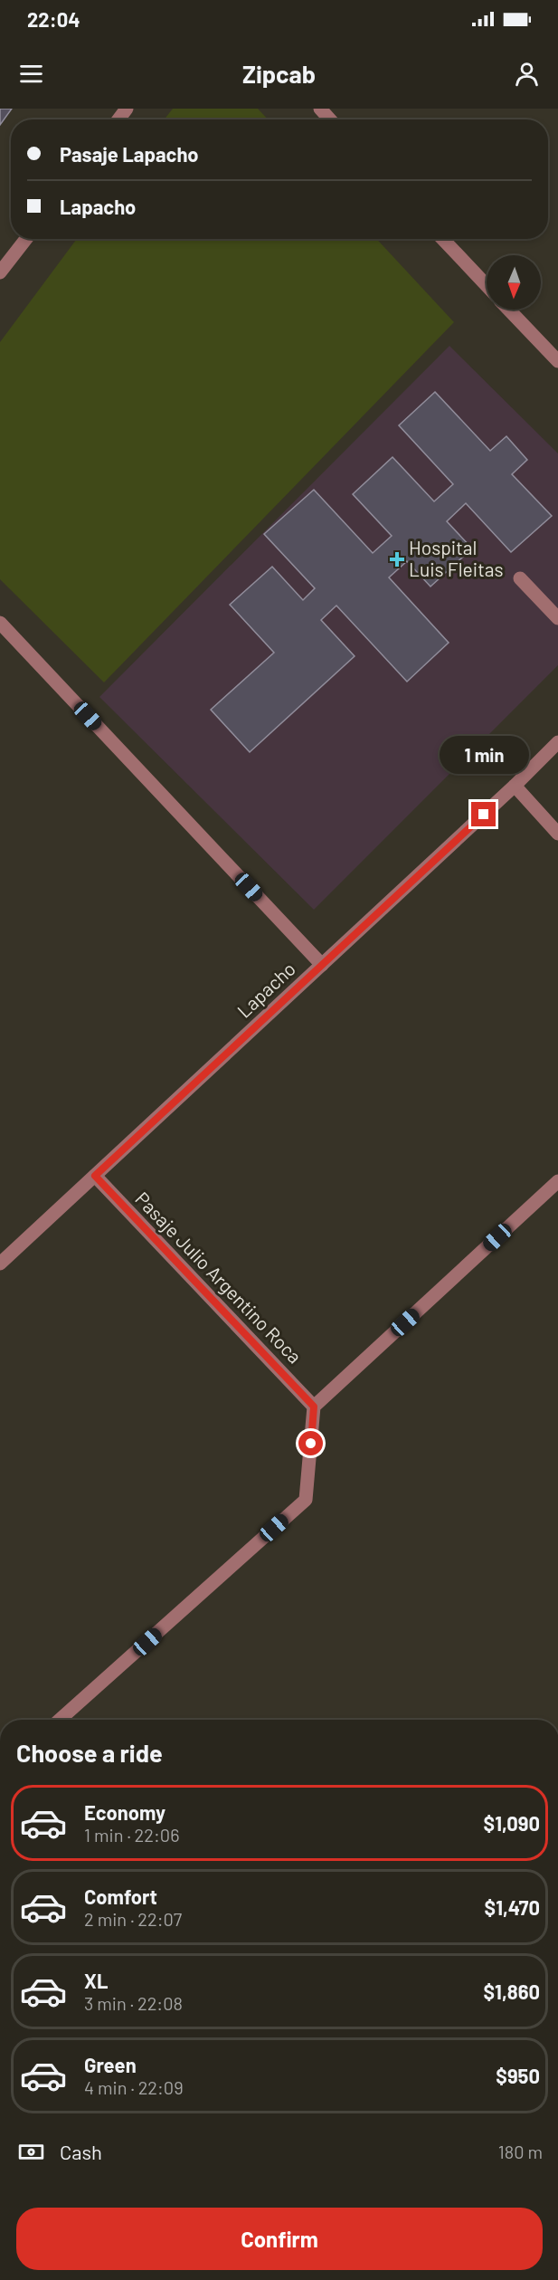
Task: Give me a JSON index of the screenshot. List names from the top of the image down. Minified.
{"streets":{"street":["Lapacho","Pasaje Julio Argentino Roca"]},"crossings":[["Lapacho","Pasaje Julio Argentino Roca"]],"places":{"health":["Hospital Luis Fleitas"]},"north":"bottom","page":{"status":"22:04","header":"Zipcab","banner":["Pasaje Lapacho","Lapacho"],"bubble":"1 min","heading":"Choose a ride","list":[{"name":"Economy","note":"1 min · 22:06","value":"$1,090"},{"name":"Comfort","note":"2 min · 22:07","value":"$1,470"},{"name":"XL","note":"3 min · 22:08","value":"$1,860"},{"name":"Green","note":"4 min · 22:09","value":"$950"}],"pay":["Cash","180 m"],"buttons":"Confirm"}}
